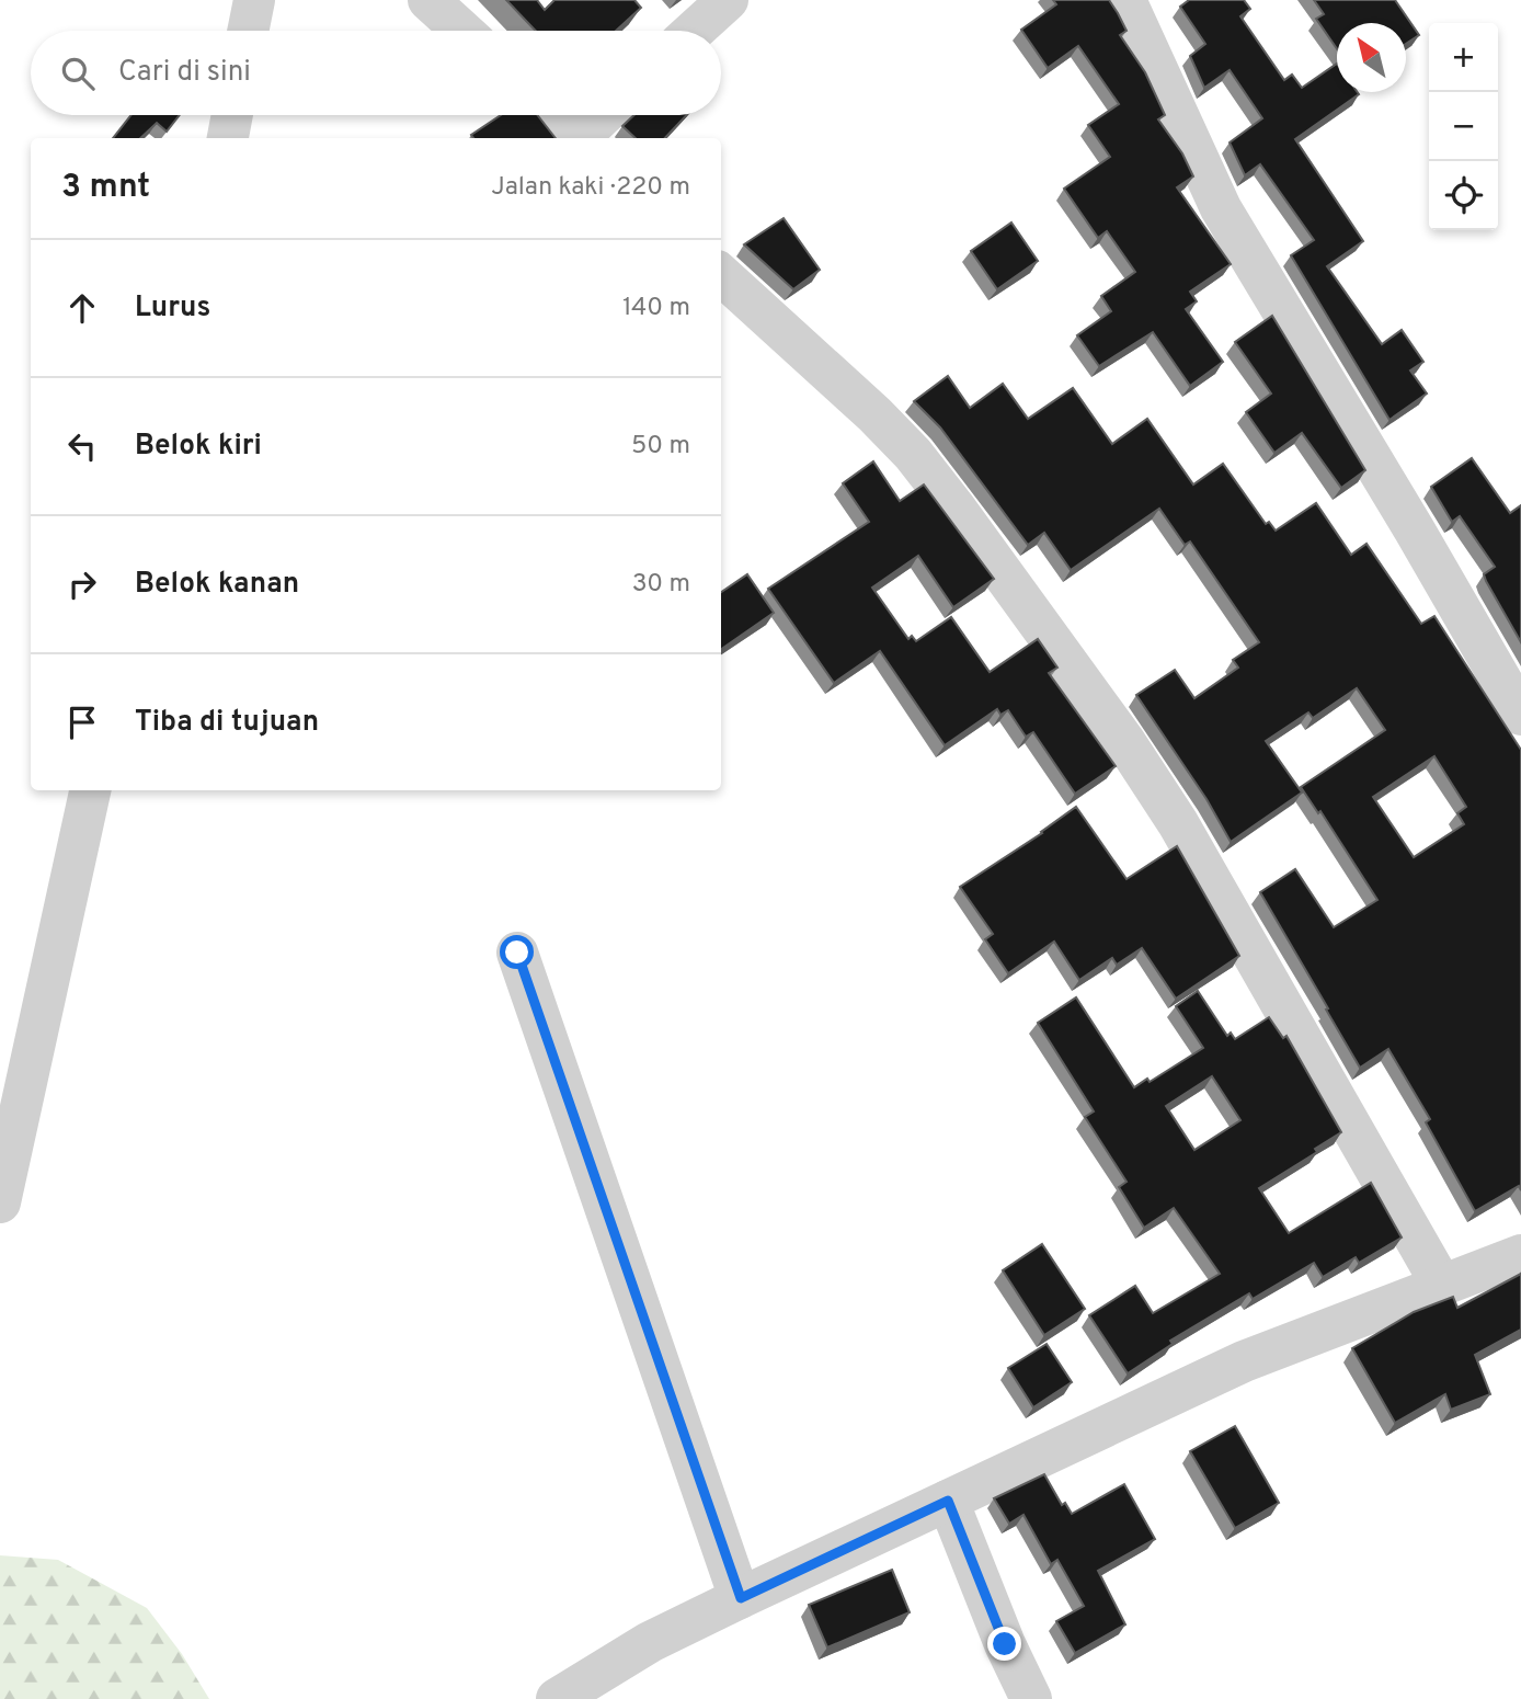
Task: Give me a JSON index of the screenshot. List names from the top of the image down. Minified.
{"north":"top left","page":{"map_buttons":["+","−"],"search":"Cari di sini","heading":["3 mnt","Jalan kaki · 220 m"],"list":[["Lurus","140 m"],["Belok kiri","50 m"],["Belok kanan","30 m"],"Tiba di tujuan"]}}
